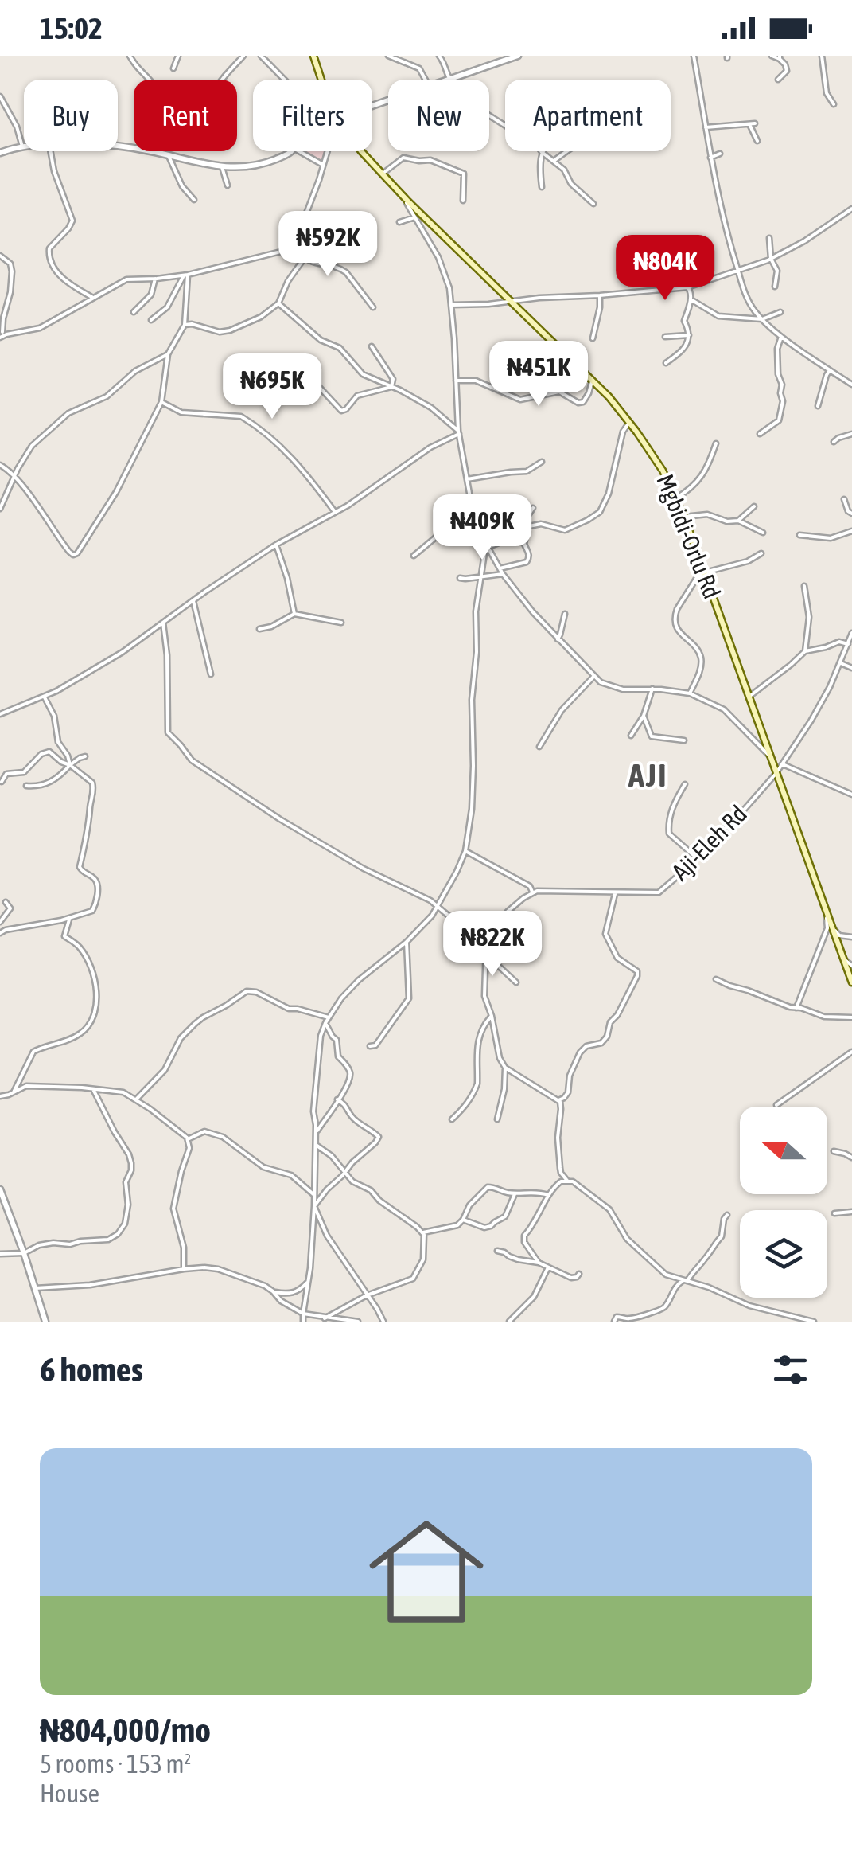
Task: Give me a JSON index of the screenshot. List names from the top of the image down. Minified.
{"streets":{"main road":["Mgbidi-Orlu Rd"],"street":["Aji-Eleh Rd"]},"crossings":[["Mgbidi-Orlu Rd","Aji-Eleh Rd"]],"districts":["AJI"],"north":"left","page":{"status":"15:02","chip":["Buy","Rent","Filters","New","Apartment"],"price":["₦592K","₦804K","₦451K","₦695K","₦409K","₦822K"],"heading":"6 homes","list":[{"name":"₦804,000/mo","note":"5 rooms · 153 m² · House"}]}}
